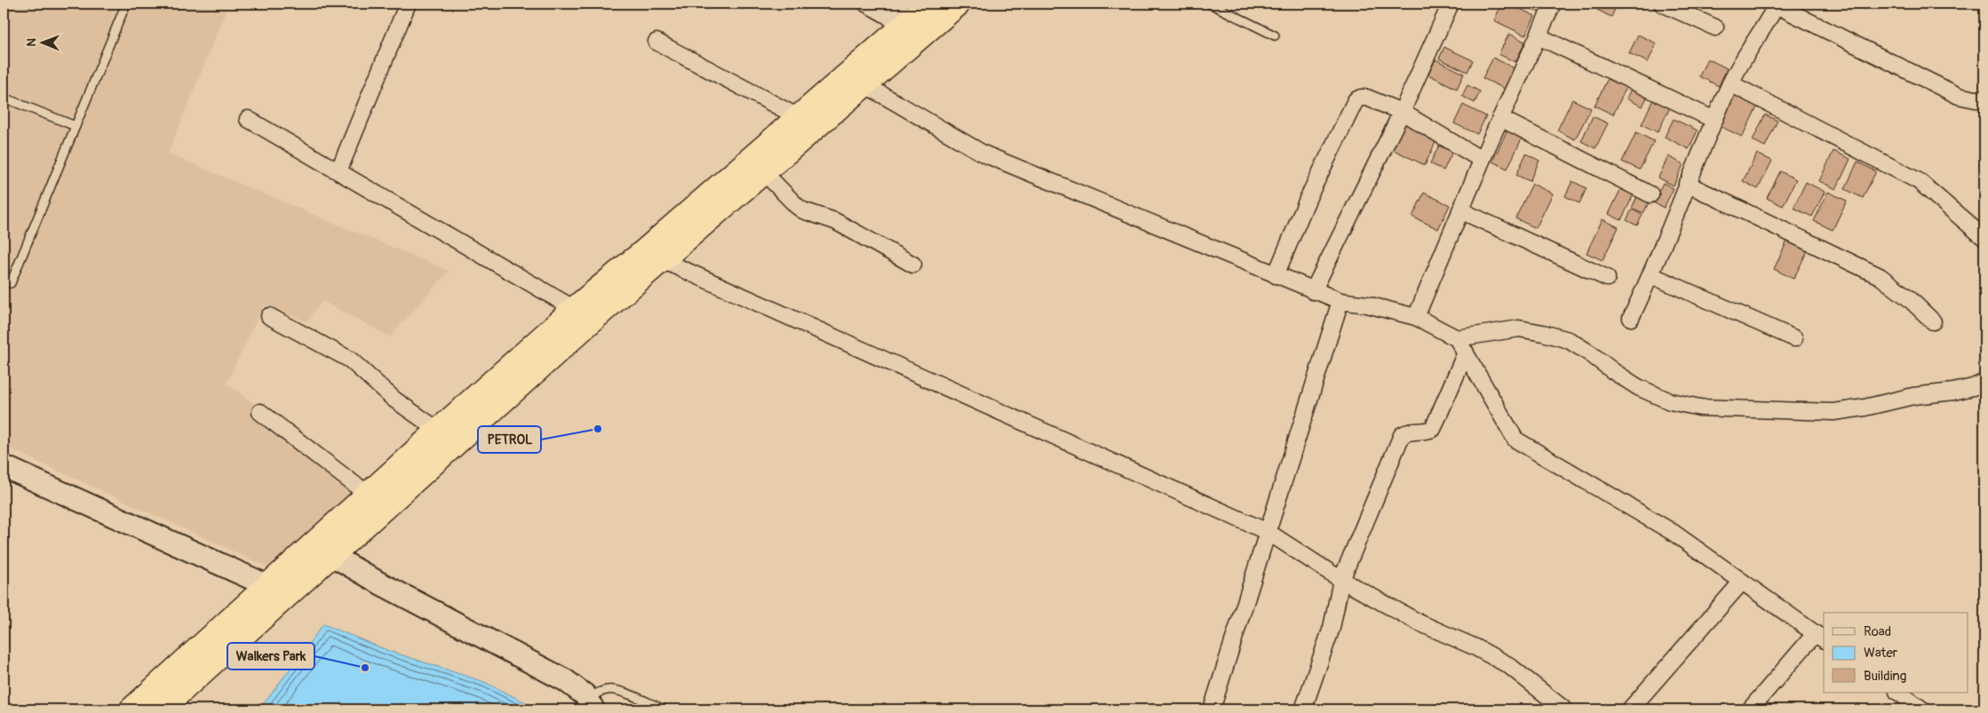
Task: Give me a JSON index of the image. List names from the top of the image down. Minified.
{"places":["PETROL","Walkers Park"],"legend":["Road","Water","Building"],"north":"left"}
